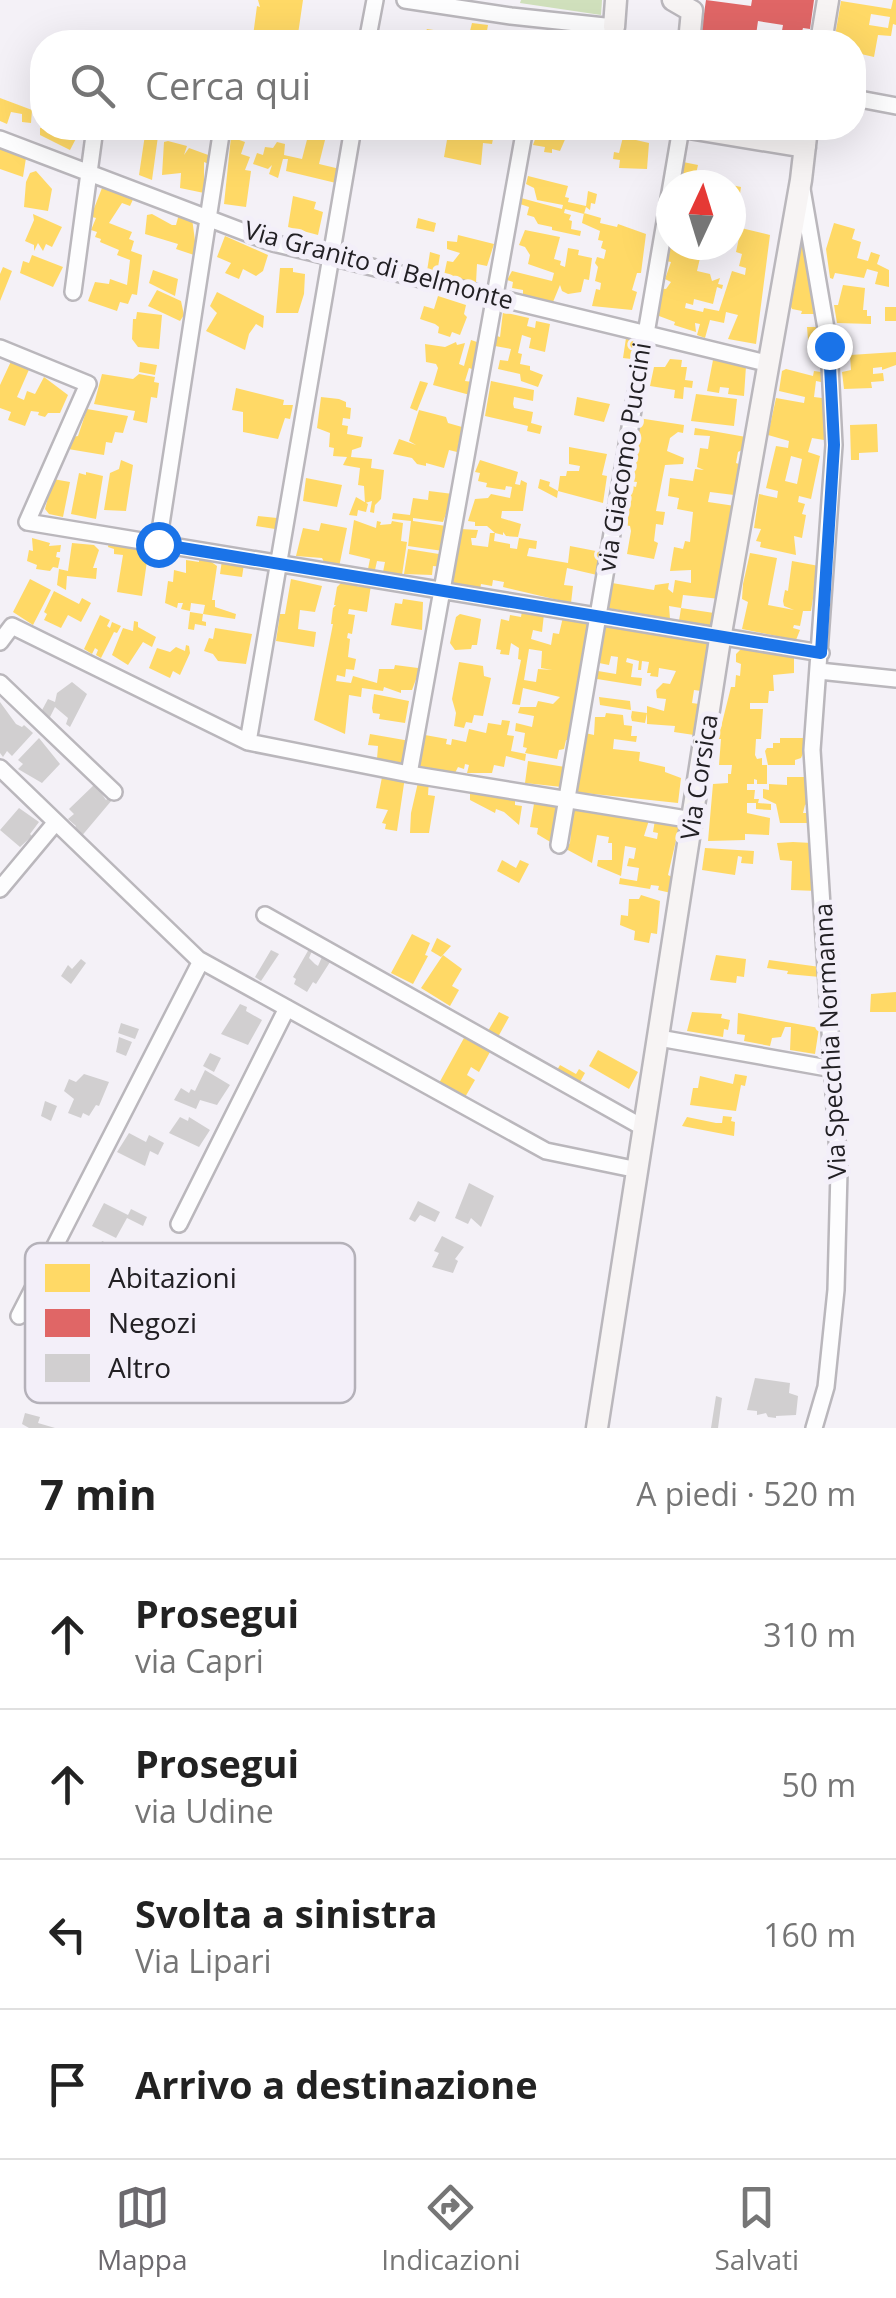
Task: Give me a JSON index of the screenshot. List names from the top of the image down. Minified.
{"streets":{"main road":["Via Corsica"],"street":["Via Granito di Belmonte","via Giacomo Puccini","Via Specchia Normanna"]},"crossings":[["Via Granito di Belmonte","via Giacomo Puccini"],["Via Granito di Belmonte","Via Corsica"],["Via Corsica","Via Specchia Normanna"]],"legend":["Abitazioni","Negozi","Altro"],"north":"top","page":{"search":"Cerca qui","heading":["7 min","A piedi · 520 m"],"list":[["Prosegui","via Capri","310 m"],["Prosegui","via Udine","50 m"],["Svolta a sinistra","Via Lipari","160 m"],"Arrivo a destinazione"],"nav":["Mappa","Indicazioni","Salvati"]}}
